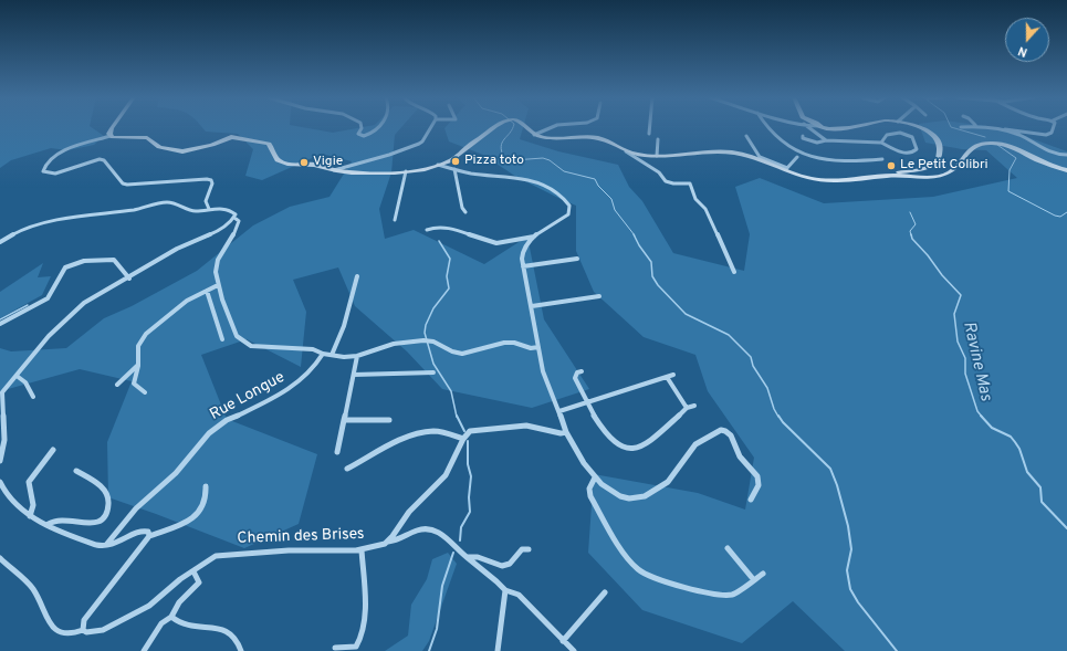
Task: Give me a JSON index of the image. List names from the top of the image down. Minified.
{"streets":{"street":["Rue Longue","Chemin des Brises"]},"water":["Ravine Mas"],"places":["Pizza toto","Vigie","Le Petit Colibri"],"north":"bottom"}
